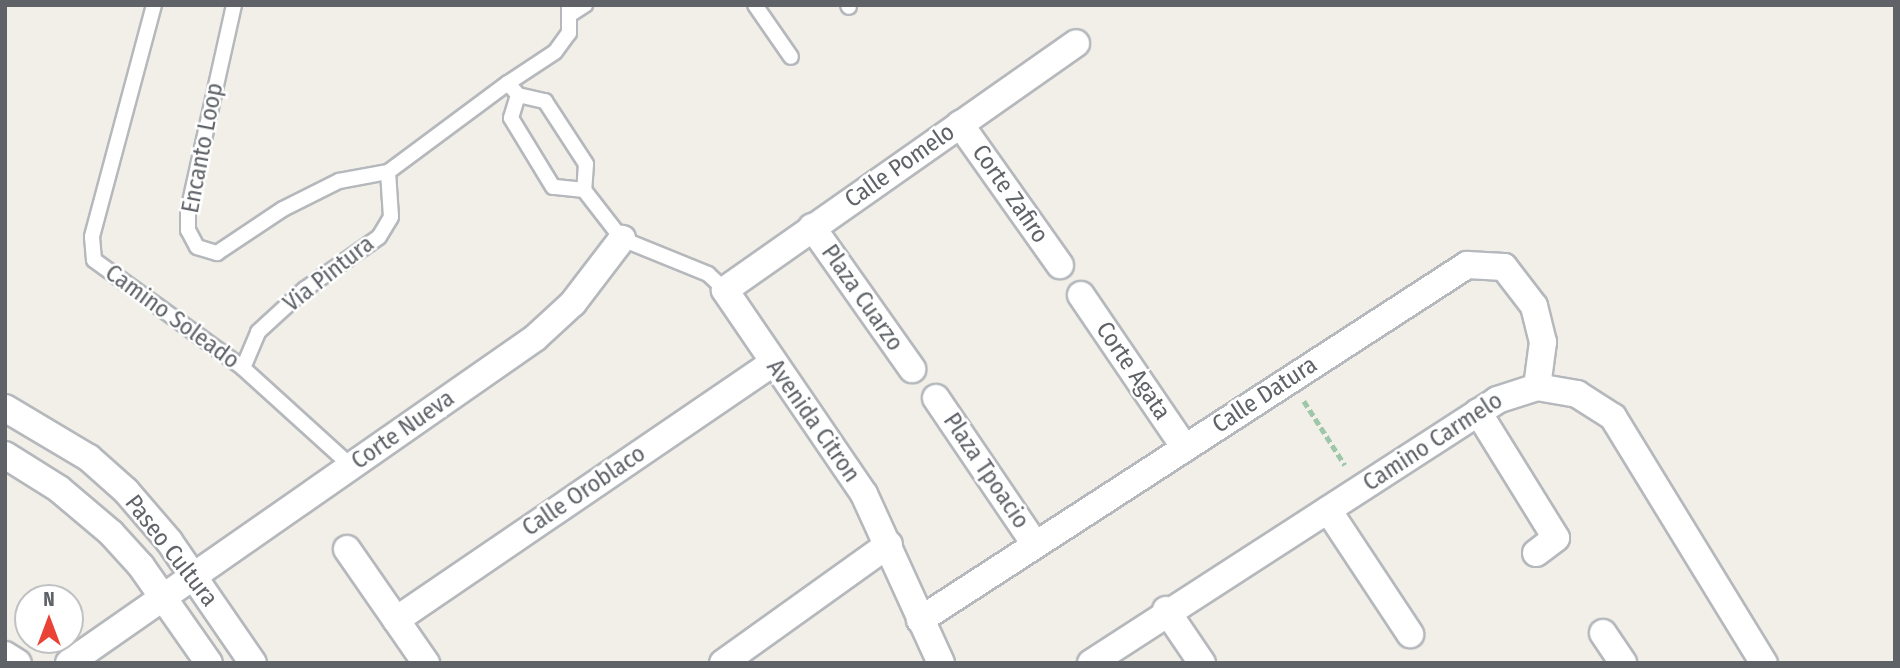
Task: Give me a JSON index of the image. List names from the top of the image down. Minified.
{"streets":{"street":["Calle Pomelo","Corte Zafiro","Plaza Cuarzo","Corte Agata","Calle Datura","Avenida Citron","Corte Nueva","Camino Carmelo","Plaza Tpoacio","Calle Oroblaco","Paseo Cultura"],"lane":["Encanto Loop","Via Pintura","Camino Soleado"]},"crossings":[["Encanto Loop","Via Pintura"],["Calle Pomelo","Corte Zafiro"],["Calle Pomelo","Plaza Cuarzo"],["Calle Pomelo","Avenida Citron"],["Via Pintura","Camino Soleado"],["Camino Soleado","Corte Nueva"],["Corte Agata","Calle Datura"],["Calle Datura","Avenida Citron"],["Calle Datura","Camino Carmelo"],["Calle Datura","Plaza Tpoacio"],["Avenida Citron","Corte Nueva"],["Avenida Citron","Calle Oroblaco"],["Corte Nueva","Paseo Cultura"]],"north":"top"}
